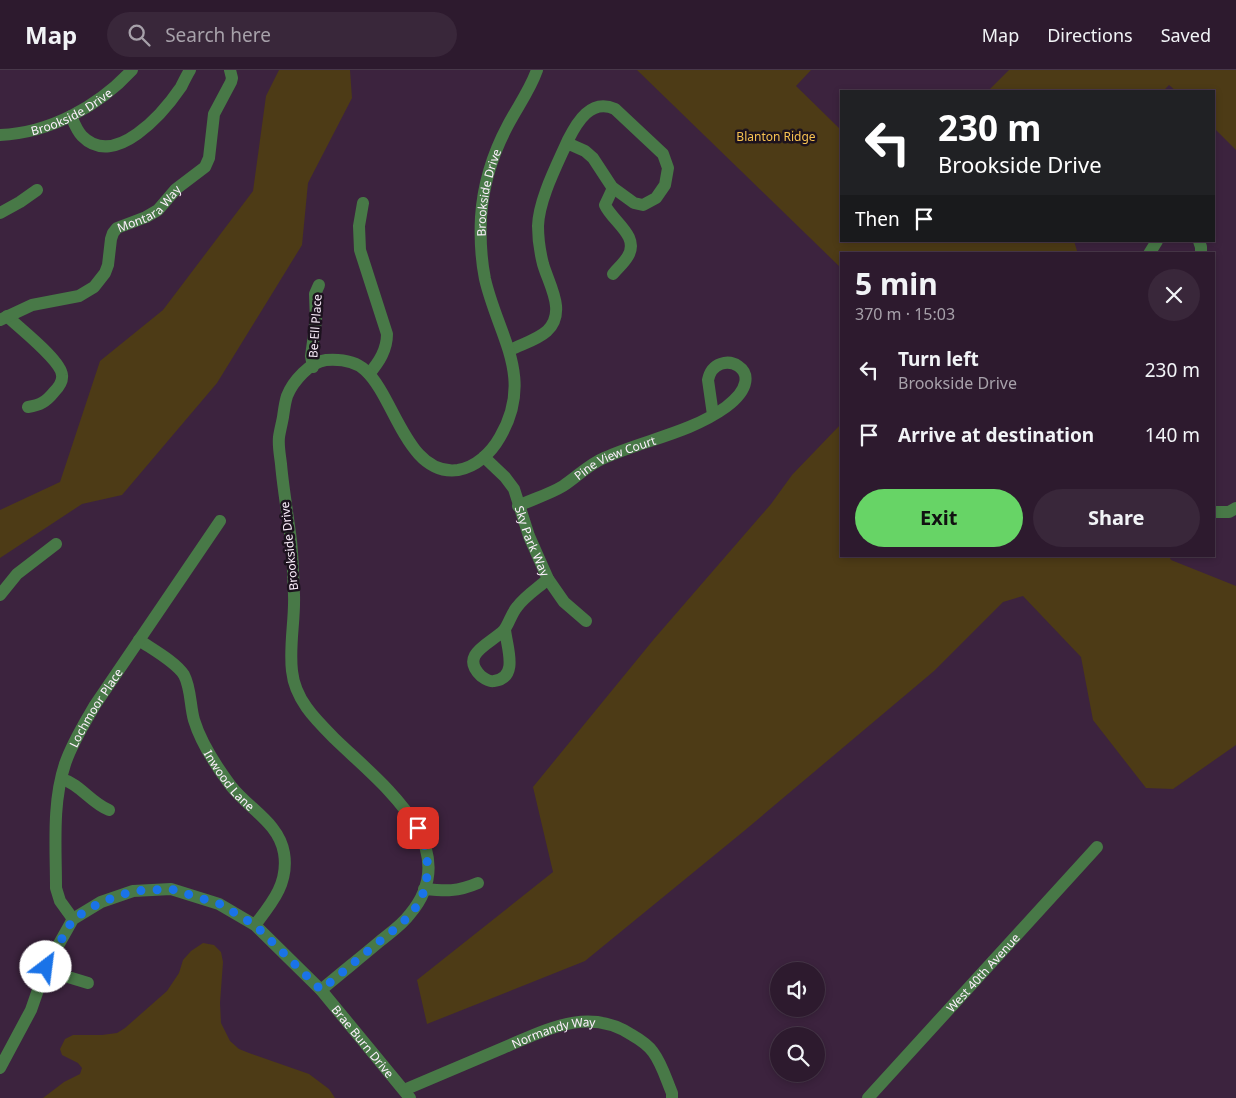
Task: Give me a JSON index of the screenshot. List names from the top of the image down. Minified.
{"streets":{"street":["Brookside Drive","Montara Way","Be-Ell Place","Pine View Court","Sky Park Way","Lochmoor Place","Inwood Lane","West 40th Avenue","Normandy Way","Brae Burn Drive"]},"crossings":[["Brookside Drive","Be-Ell Place"],["Brookside Drive","Sky Park Way"],["Brookside Drive","Brae Burn Drive"],["Pine View Court","Sky Park Way"],["Lochmoor Place","Inwood Lane"],["Lochmoor Place","Brae Burn Drive"],["Inwood Lane","Brae Burn Drive"],["Normandy Way","Brae Burn Drive"]],"parks":["Blanton Ridge"],"page":{"header":"Map","search":"Search here","nav":["Map","Directions","Saved"],"turn":["230 m","Brookside Drive"],"then":"Then","heading":["5 min","370 m · 15:03"],"list":[{"name":"Turn left","note":"Brookside Drive","value":"230 m"},{"name":"Arrive at destination","value":"140 m"}],"buttons":["Exit","Share"]}}
